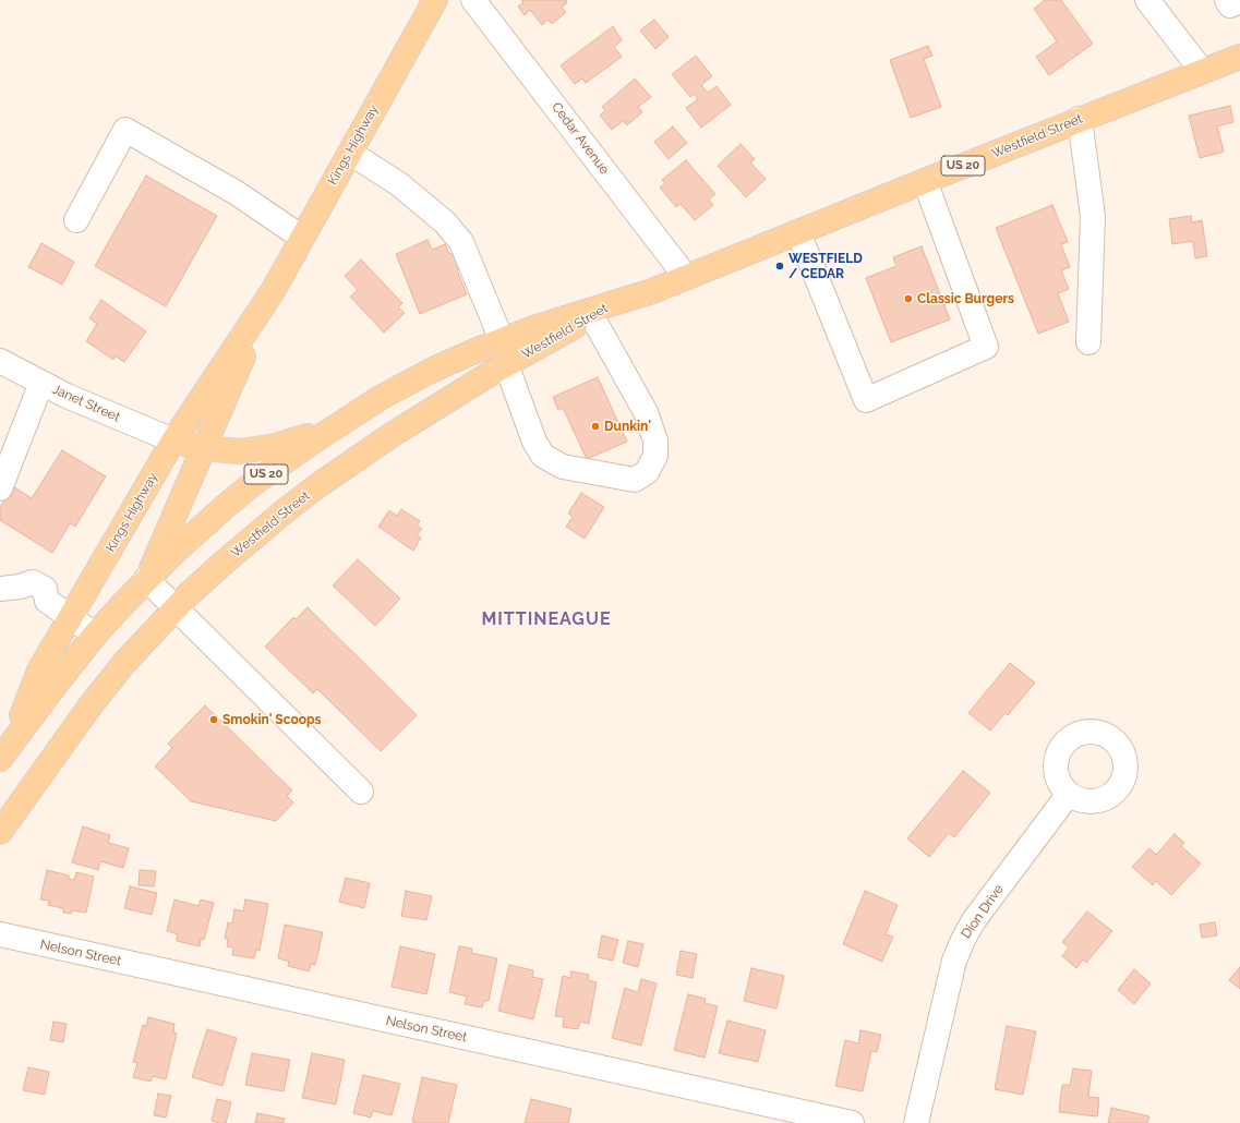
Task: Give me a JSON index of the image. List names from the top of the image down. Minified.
{"streets":{"main road":["Westfield Street","Kings Highway","US 20"],"street":["Cedar Avenue","Janet Street","Dion Drive","Nelson Street"]},"crossings":[["Westfield Street","Cedar Avenue"],["Westfield Street","Kings Highway"],["Kings Highway","Janet Street"]],"districts":["MITTINEAGUE"],"places":["WESTFIELD / CEDAR","Classic Burgers","Dunkin'","Smokin' Scoops"]}
